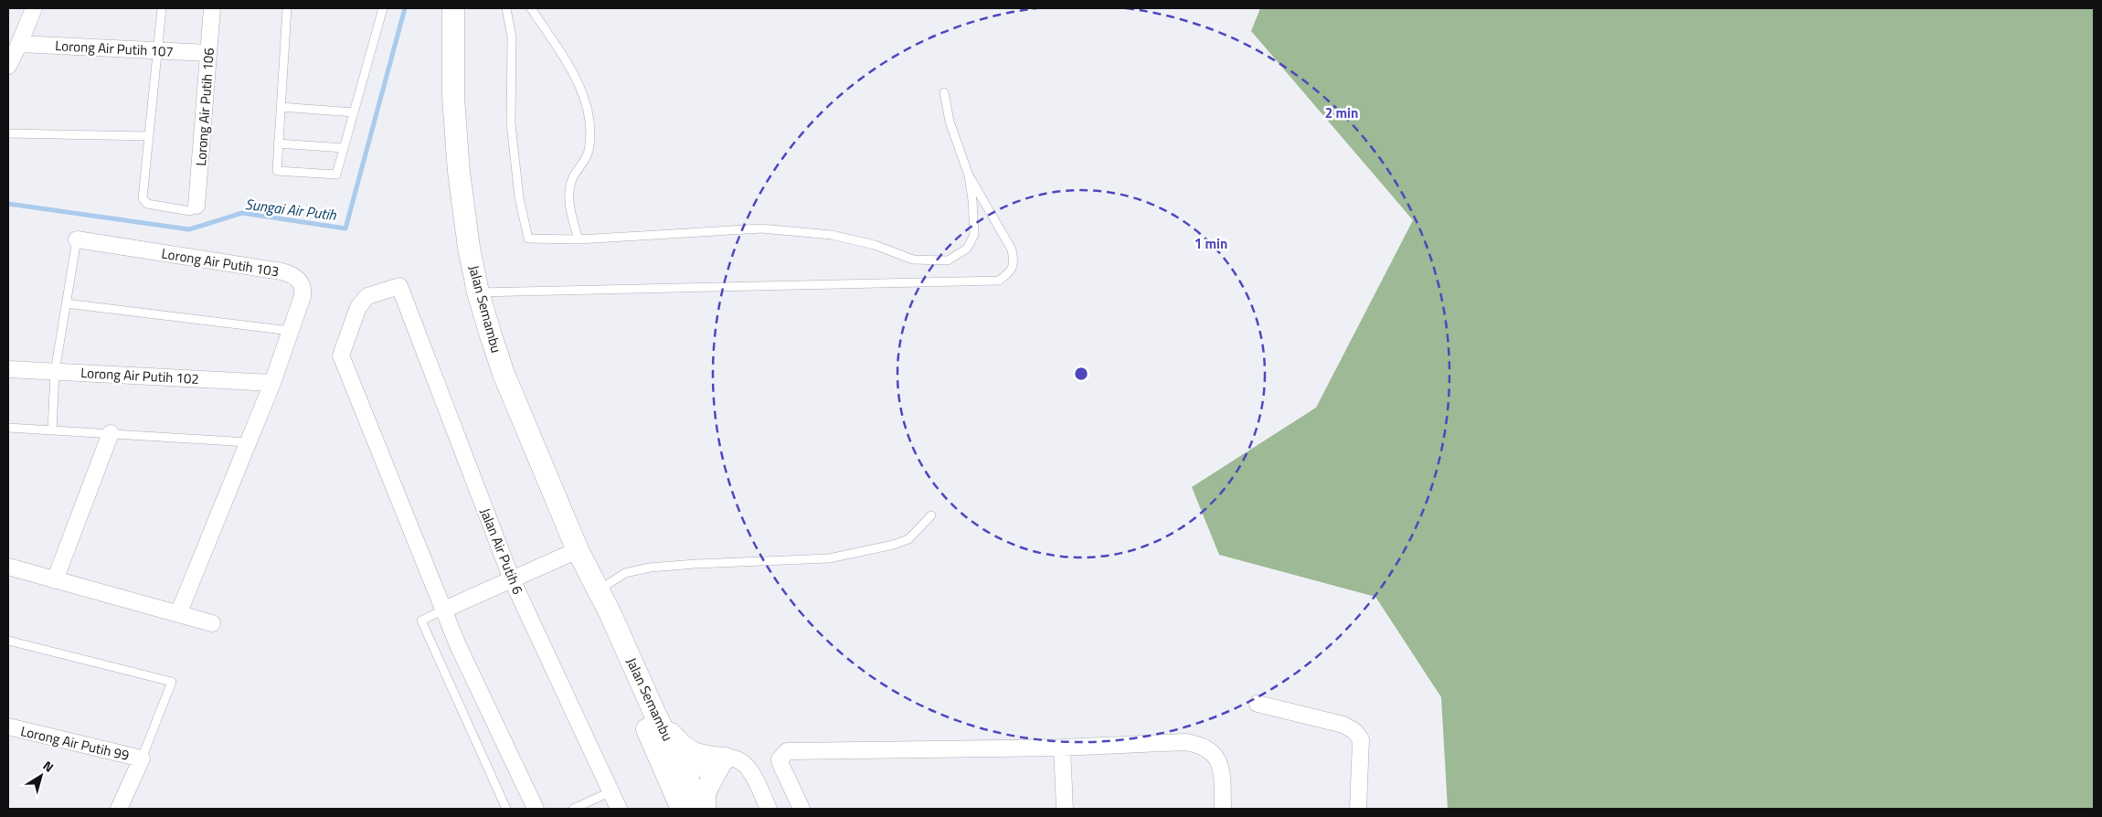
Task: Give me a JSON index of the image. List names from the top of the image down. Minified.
{"streets":{"main road":["Jalan Semambu"],"street":["Lorong Air Putih 107","Lorong Air Putih 106","Lorong Air Putih 103","Lorong Air Putih 102","Jalan Air Putih 6","Lorong Air Putih 99"]},"crossings":[["Lorong Air Putih 107","Lorong Air Putih 106"],["Lorong Air Putih 103","Lorong Air Putih 102"]],"water":["Sungai Air Putih"],"north":"top right","rings":["2 min","1 min"]}
